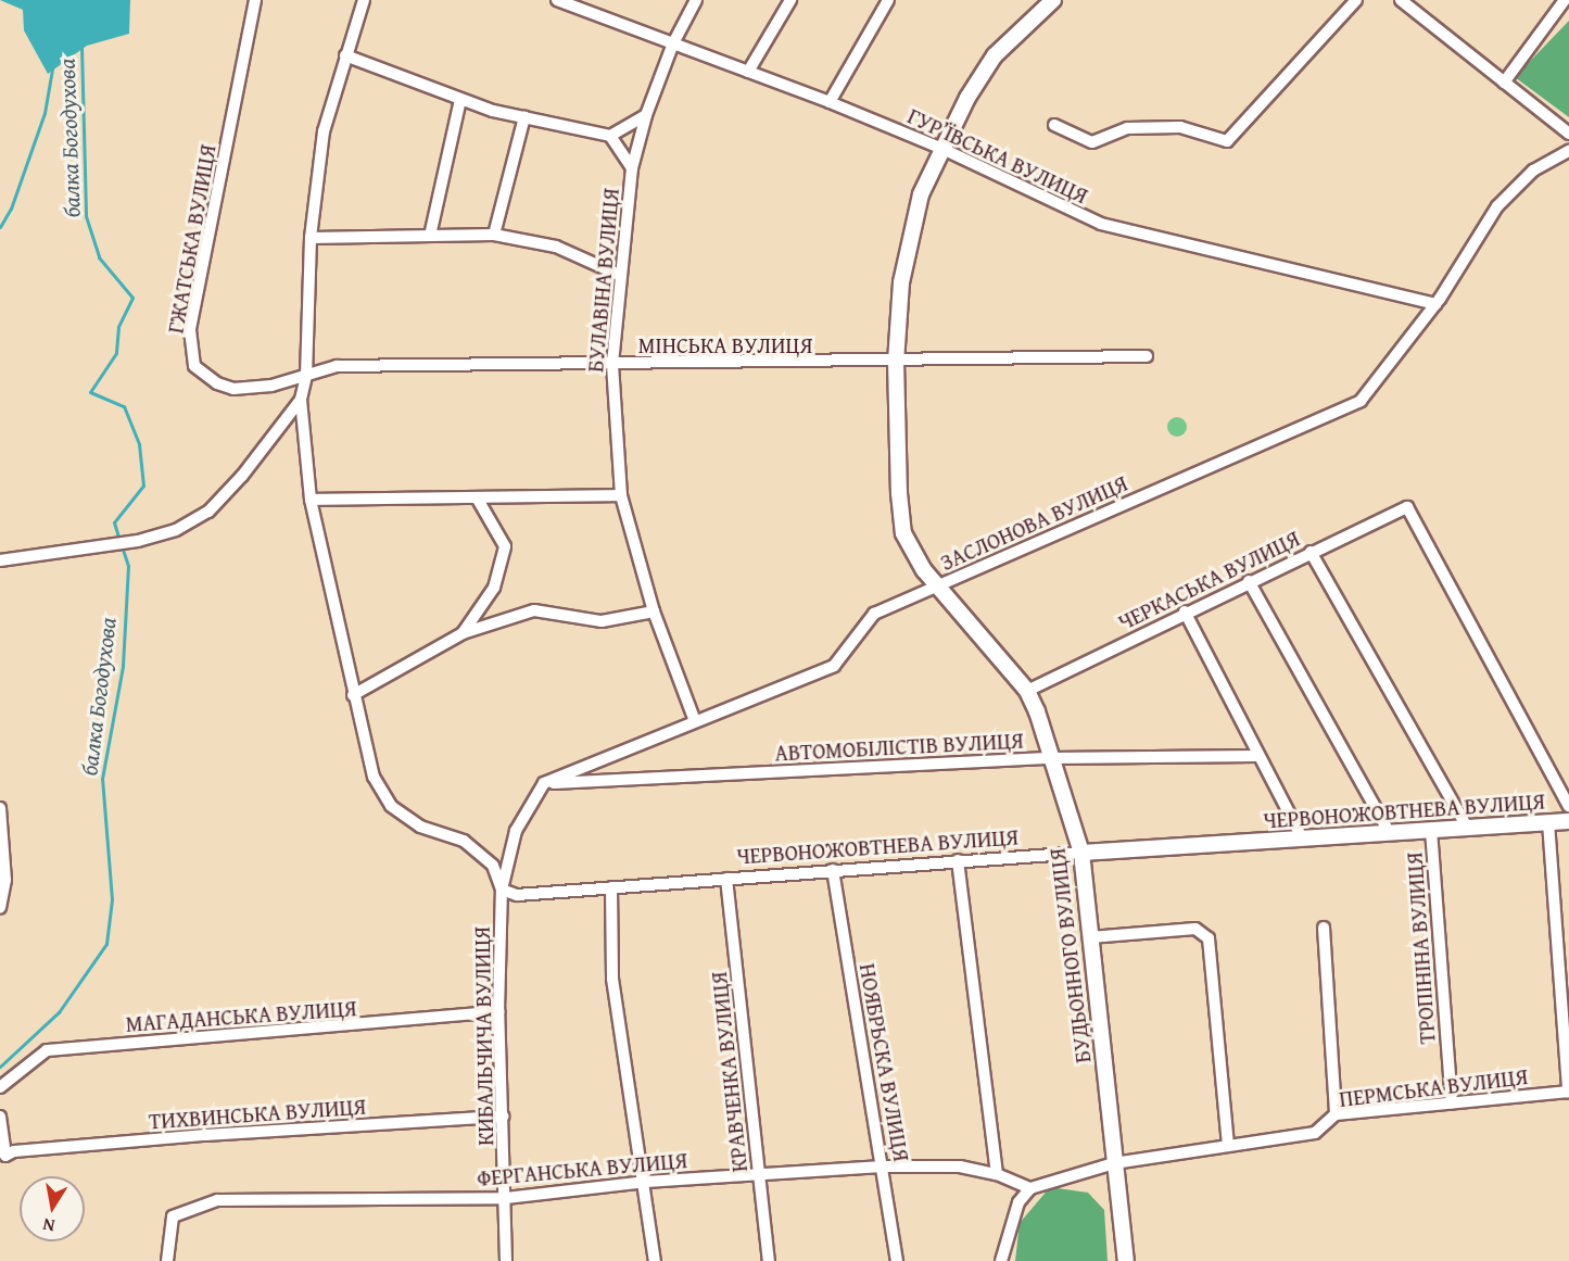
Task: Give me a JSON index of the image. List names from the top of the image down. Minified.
{"streets":{"main road":["ЧЕРВОНОЖОВТНЕВА ВУЛИЦЯ","БУДЬОННОГО ВУЛИЦЯ"],"street":["ГУР’ЇВСЬКА ВУЛИЦЯ","ГЖАТСЬКА ВУЛИЦЯ","БУЛАВІНА ВУЛИЦЯ","МІНСЬКА ВУЛИЦЯ","ЗАСЛОНОВА ВУЛИЦЯ","ЧЕРКАСЬКА ВУЛИЦЯ","АВТОМОБІЛІСТІВ ВУЛИЦЯ","ТРОПІНІНА ВУЛИЦЯ","МАГАДАНСЬКА ВУЛИЦЯ","КИБАЛЬЧИЧА ВУЛИЦЯ","НОЯБРЬСКА ВУЛИЦЯ","КРАВЧЕНКА ВУЛИЦЯ","ПЕРМСЬКА ВУЛИЦЯ","ТИХВИНСЬКА ВУЛИЦЯ","ФЕРГАНСЬКА ВУЛИЦЯ"]},"crossings":[["ГУР’ЇВСЬКА ВУЛИЦЯ","БУЛАВІНА ВУЛИЦЯ"],["ГУР’ЇВСЬКА ВУЛИЦЯ","ЗАСЛОНОВА ВУЛИЦЯ"],["ГУР’ЇВСЬКА ВУЛИЦЯ","БУДЬОННОГО ВУЛИЦЯ"],["ГЖАТСЬКА ВУЛИЦЯ","МІНСЬКА ВУЛИЦЯ"],["БУЛАВІНА ВУЛИЦЯ","МІНСЬКА ВУЛИЦЯ"],["БУЛАВІНА ВУЛИЦЯ","ЗАСЛОНОВА ВУЛИЦЯ"],["МІНСЬКА ВУЛИЦЯ","БУДЬОННОГО ВУЛИЦЯ"],["ЗАСЛОНОВА ВУЛИЦЯ","АВТОМОБІЛІСТІВ ВУЛИЦЯ"],["ЗАСЛОНОВА ВУЛИЦЯ","БУДЬОННОГО ВУЛИЦЯ"],["ЧЕРКАСЬКА ВУЛИЦЯ","БУДЬОННОГО ВУЛИЦЯ"],["АВТОМОБІЛІСТІВ ВУЛИЦЯ","БУДЬОННОГО ВУЛИЦЯ"],["ЧЕРВОНОЖОВТНЕВА ВУЛИЦЯ","ТРОПІНІНА ВУЛИЦЯ"],["ЧЕРВОНОЖОВТНЕВА ВУЛИЦЯ","БУДЬОННОГО ВУЛИЦЯ"],["ЧЕРВОНОЖОВТНЕВА ВУЛИЦЯ","КИБАЛЬЧИЧА ВУЛИЦЯ"],["ЧЕРВОНОЖОВТНЕВА ВУЛИЦЯ","НОЯБРЬСКА ВУЛИЦЯ"],["ЧЕРВОНОЖОВТНЕВА ВУЛИЦЯ","КРАВЧЕНКА ВУЛИЦЯ"],["ТРОПІНІНА ВУЛИЦЯ","ПЕРМСЬКА ВУЛИЦЯ"],["БУДЬОННОГО ВУЛИЦЯ","ПЕРМСЬКА ВУЛИЦЯ"],["МАГАДАНСЬКА ВУЛИЦЯ","КИБАЛЬЧИЧА ВУЛИЦЯ"],["КИБАЛЬЧИЧА ВУЛИЦЯ","ТИХВИНСЬКА ВУЛИЦЯ"],["КИБАЛЬЧИЧА ВУЛИЦЯ","ФЕРГАНСЬКА ВУЛИЦЯ"],["НОЯБРЬСКА ВУЛИЦЯ","ФЕРГАНСЬКА ВУЛИЦЯ"],["КРАВЧЕНКА ВУЛИЦЯ","ФЕРГАНСЬКА ВУЛИЦЯ"]],"water":["балка Богодухова"],"north":"bottom"}
